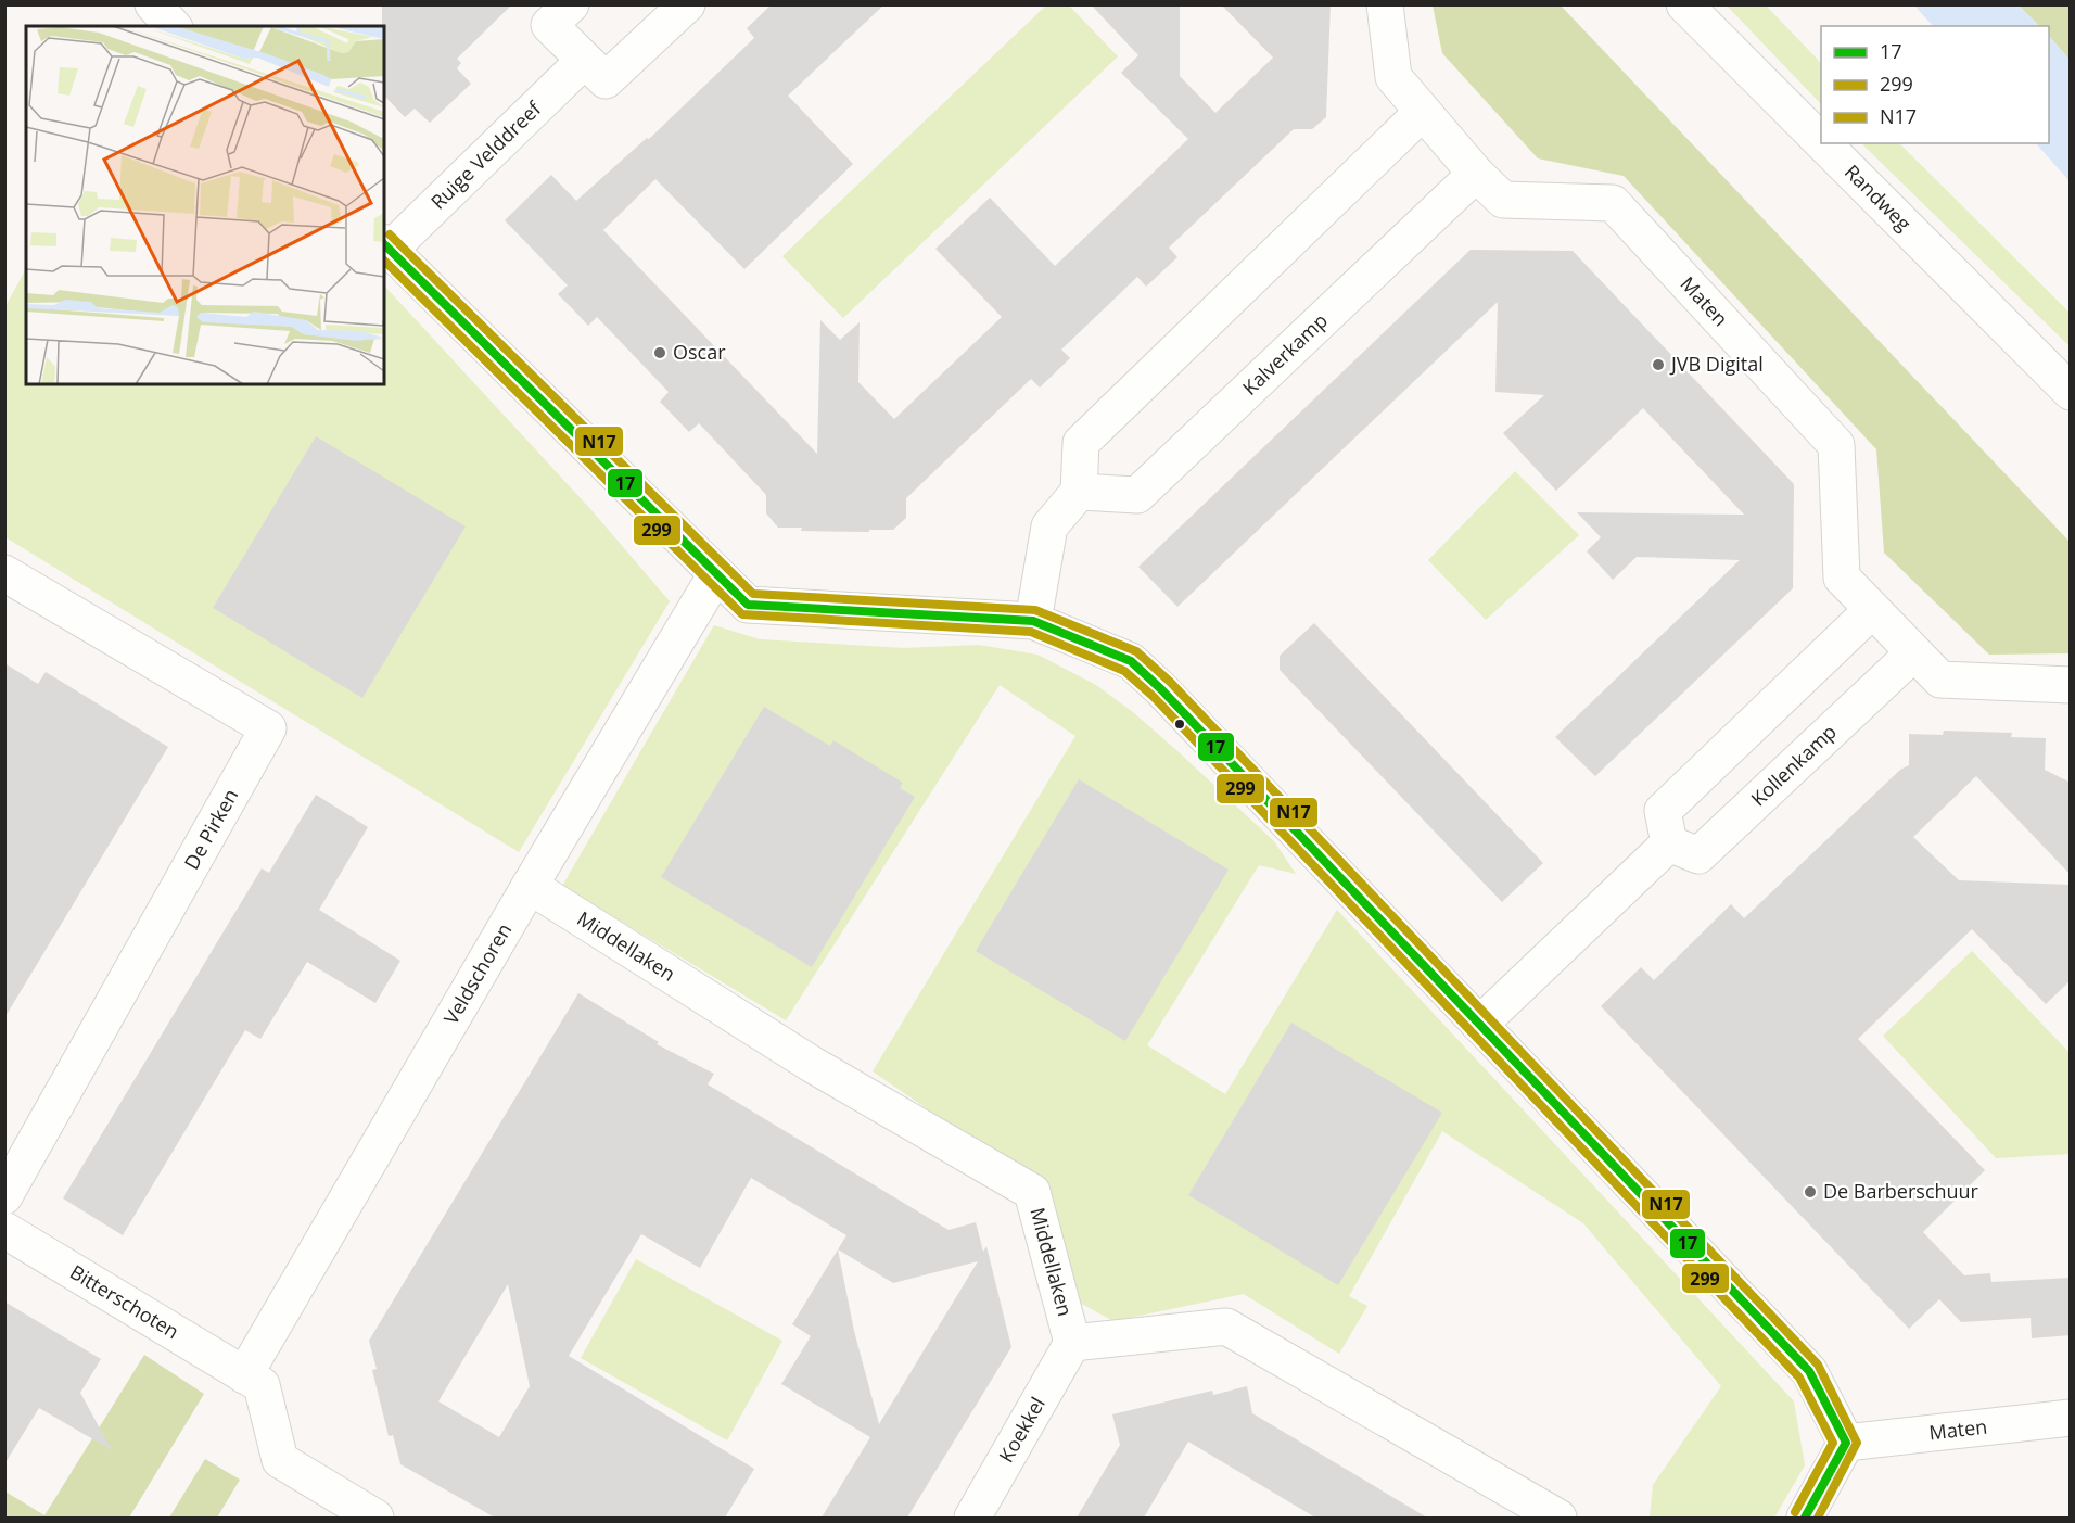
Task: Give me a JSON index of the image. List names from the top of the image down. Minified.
{"streets":{"street":["Ruige Velddreef","Randweg","Maten","Kalverkamp","Kollenkamp","De Pirken","Middellaken","Veldschoren","Bitterschoten","Koekkel"]},"crossings":[["Ruige Velddreef","Maten"],["Ruige Velddreef","Veldschoren"],["Maten","Kalverkamp"],["Maten","Kollenkamp"],["Middellaken","Veldschoren"],["Middellaken","Koekkel"],["Veldschoren","Bitterschoten"]],"places":["Oscar","JVB Digital","De Barberschuur"],"lines":["transit line N17","transit line 17","transit line 299"],"legend":["17","299","N17"]}
